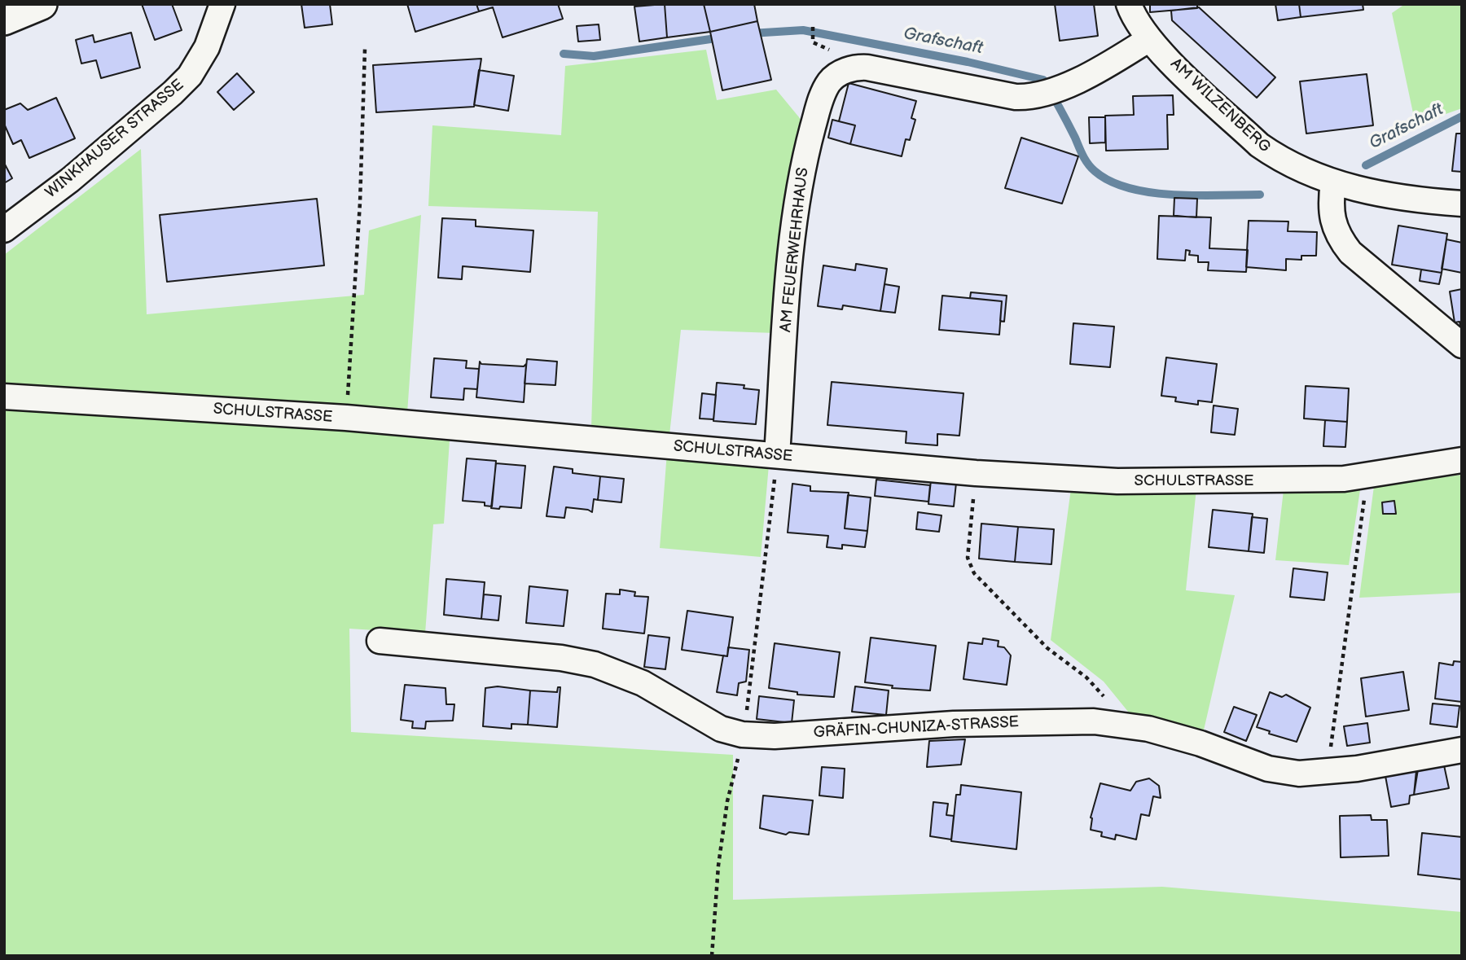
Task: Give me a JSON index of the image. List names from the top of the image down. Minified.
{"streets":{"street":["AM WILZENBERG","WINKHAUSER STRASSE","AM FEUERWEHRHAUS","SCHULSTRASSE","GRÄFIN-CHUNIZA-STRASSE"]},"crossings":[["AM WILZENBERG","AM FEUERWEHRHAUS"],["AM FEUERWEHRHAUS","SCHULSTRASSE"]],"water":["Grafschaft"]}
